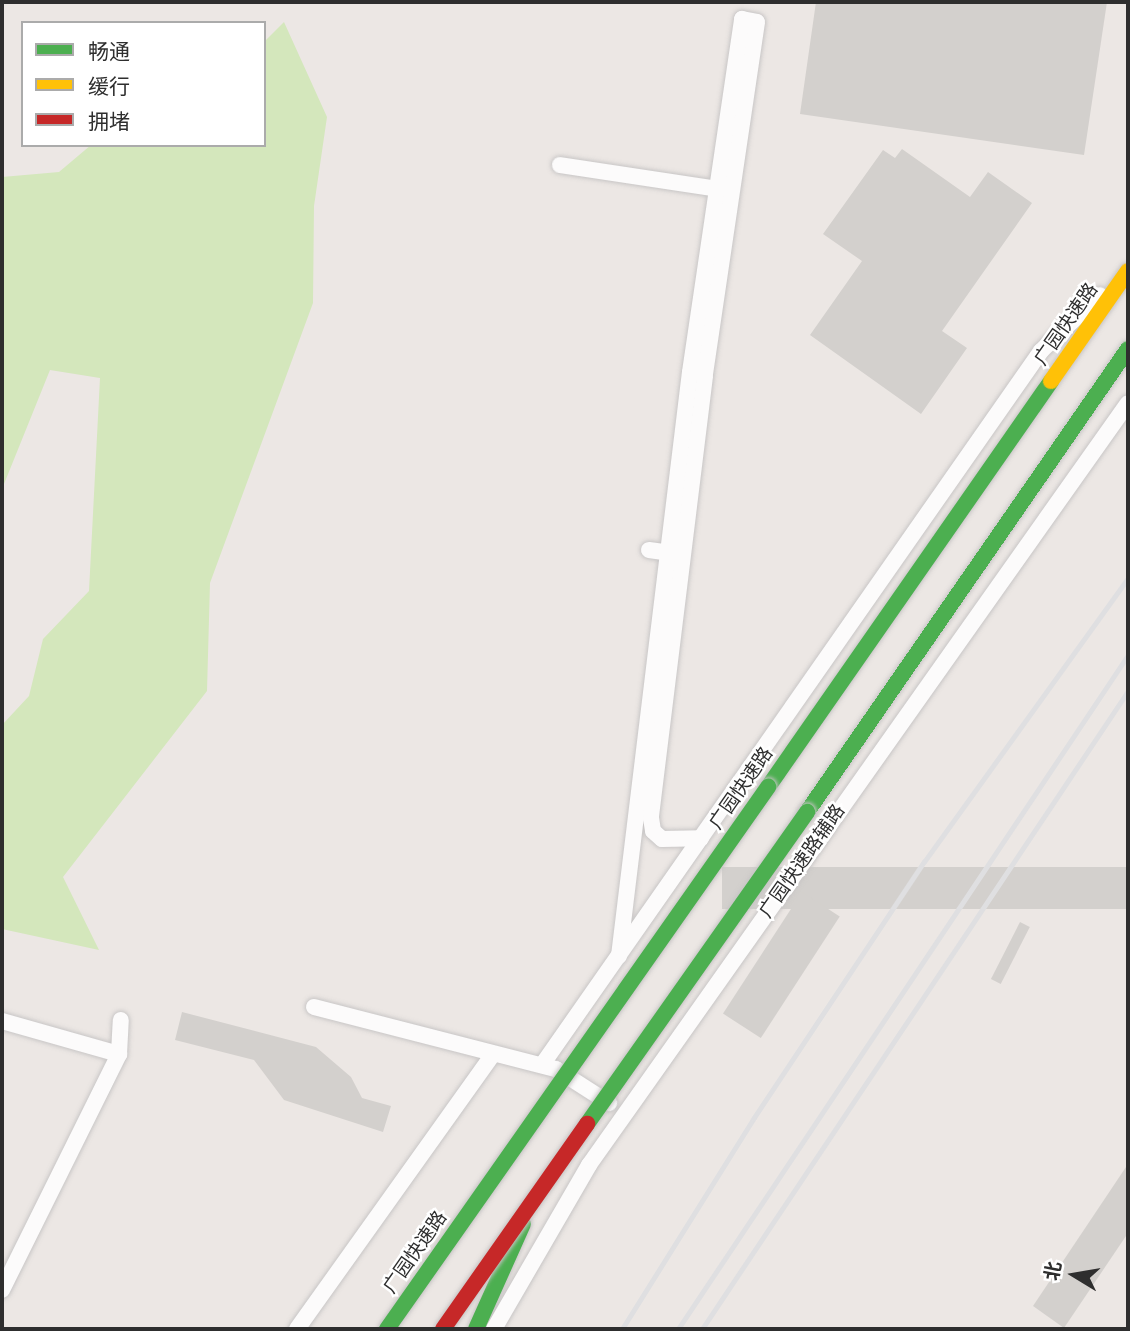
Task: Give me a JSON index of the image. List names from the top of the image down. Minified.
{"streets":{"highway":["广园快速路"],"street":["广园快速路辅路"]},"legend":["畅通","缓行","拥堵"],"north":"left"}
